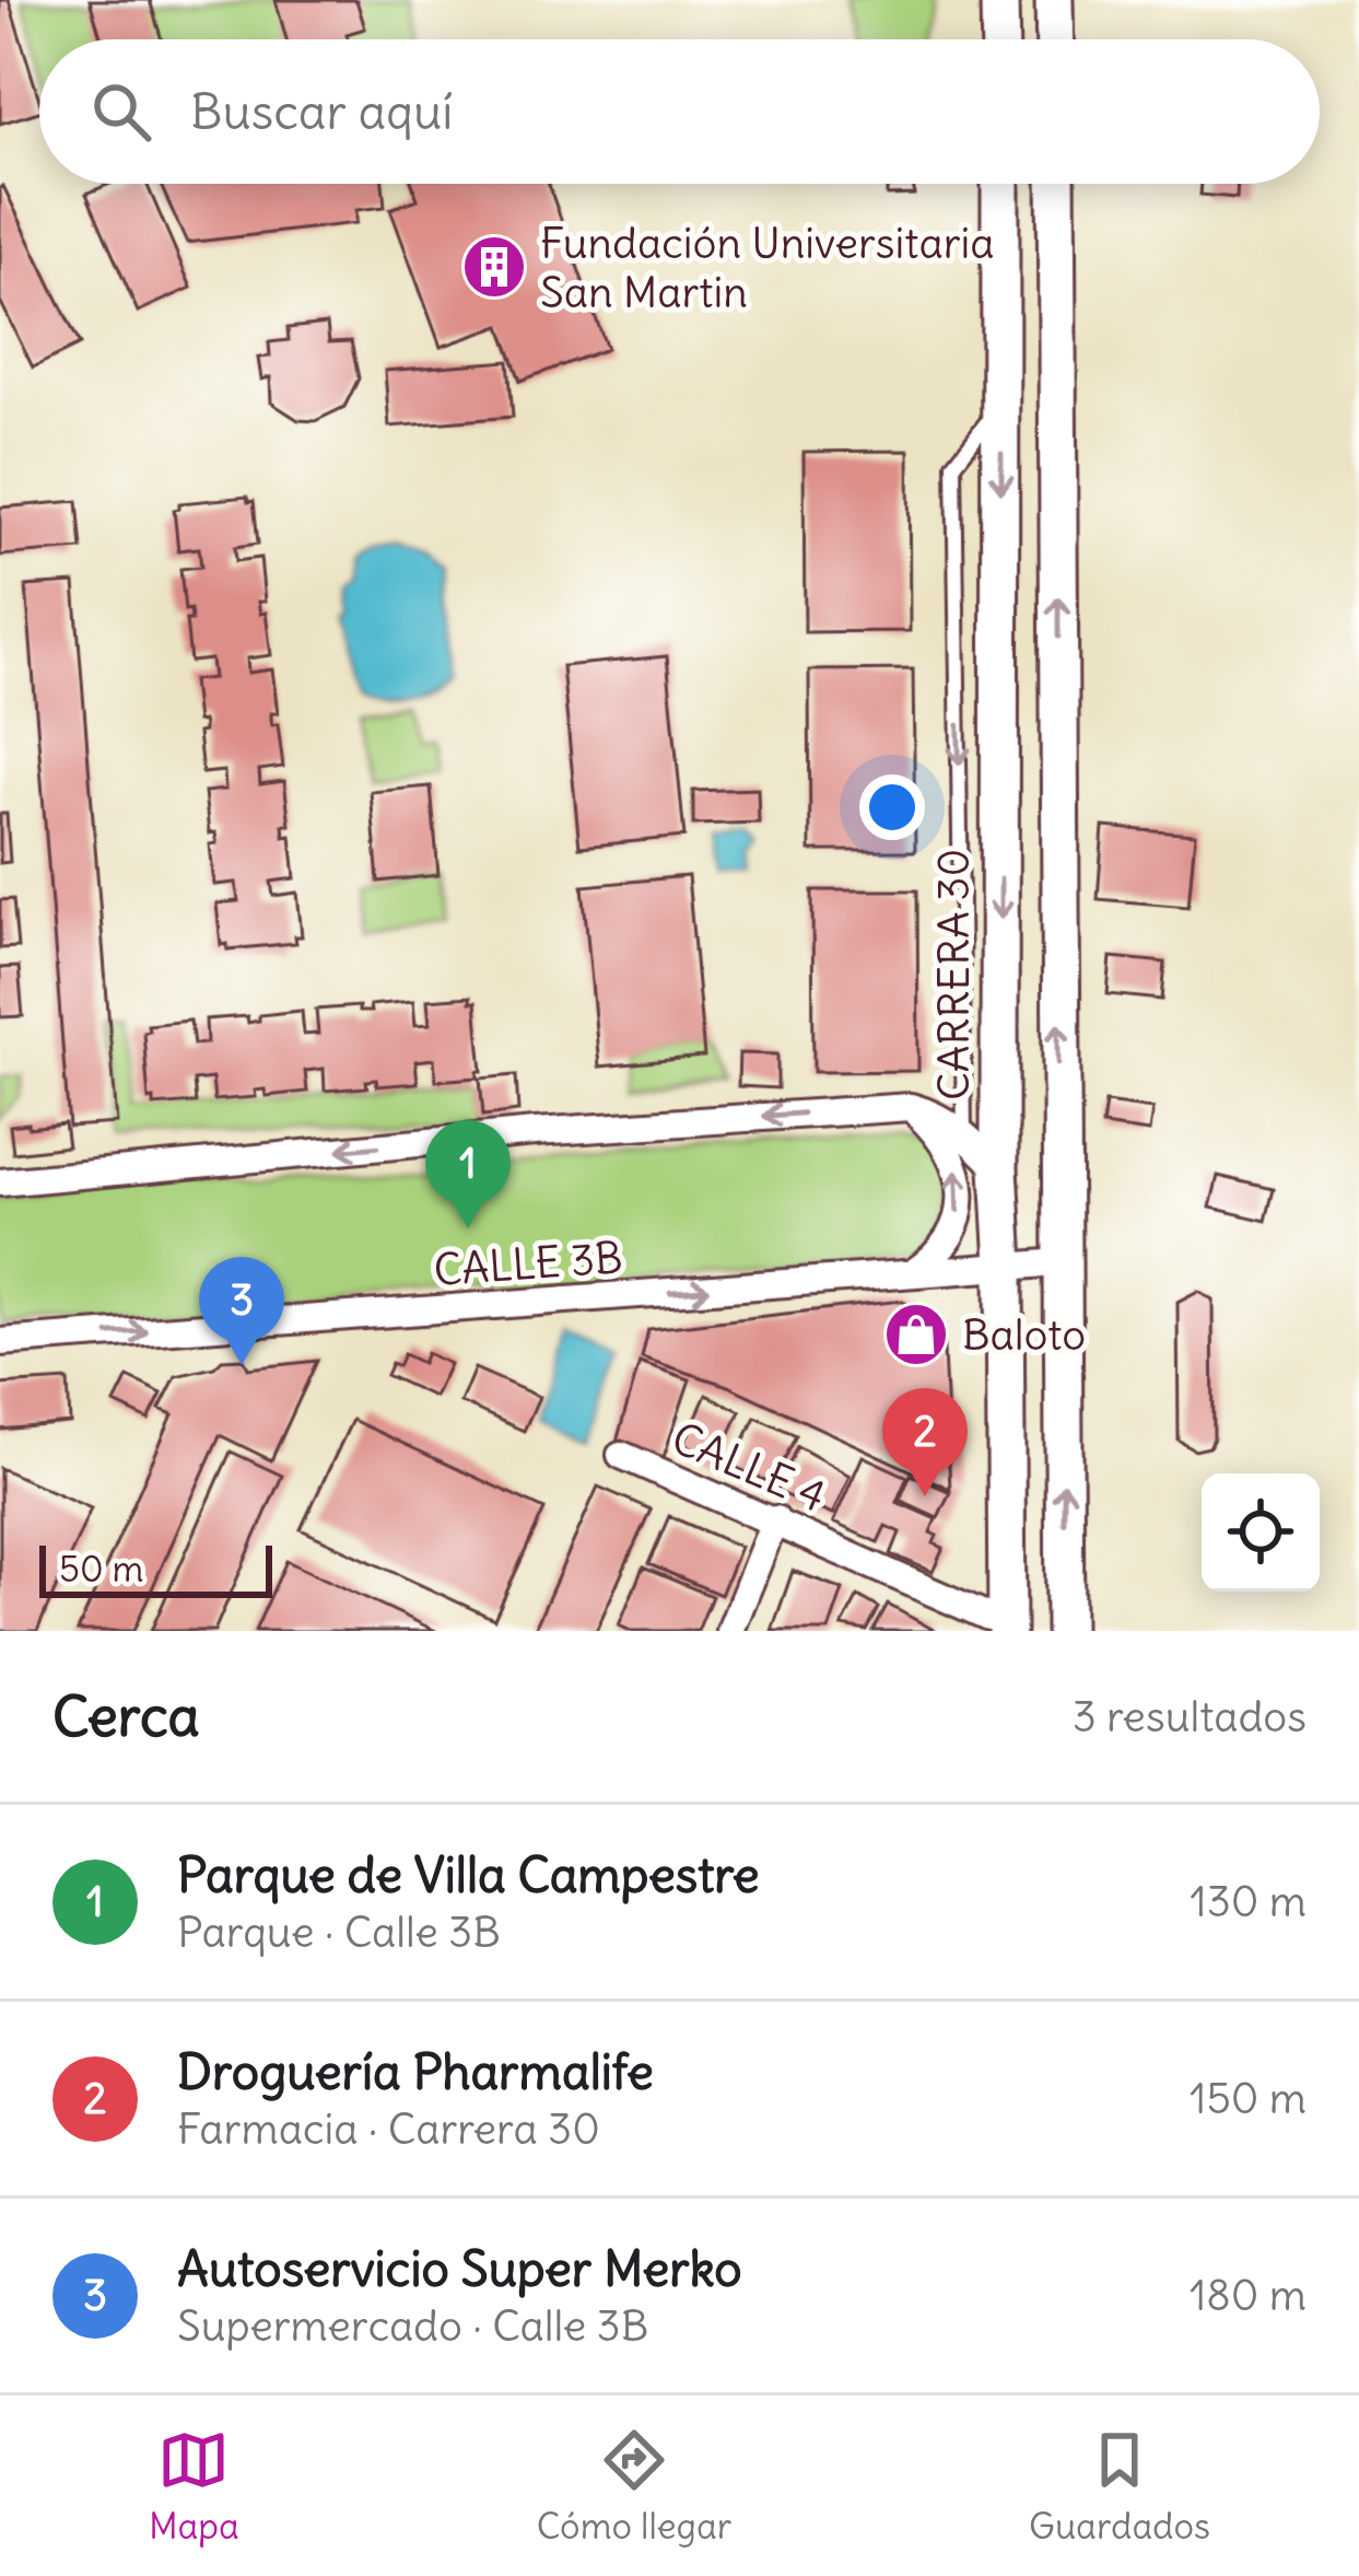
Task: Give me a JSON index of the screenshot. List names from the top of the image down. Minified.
{"streets":{"main road":["CARRERA 30"],"street":["CALLE 3B","CALLE 4"]},"crossings":[["CARRERA 30","CALLE 3B"],["CARRERA 30","CALLE 4"]],"places":{"building":["Fundación Universitaria San Martin"],"shop":["Baloto"]},"scale_bar":"50 m","page":{"search":"Buscar aquí","pins":["1","3","2"],"scale":"50 m","heading":["Cerca","3 resultados"],"list":[{"mark":"1","name":"Parque de Villa Campestre","note":"Parque · Calle 3B","value":"130 m"},{"mark":"2","name":"Droguería Pharmalife","note":"Farmacia · Carrera 30","value":"150 m"},{"mark":"3","name":"Autoservicio Super Merko","note":"Supermercado · Calle 3B","value":"180 m"}],"nav":["Mapa","Cómo llegar","Guardados"]}}
